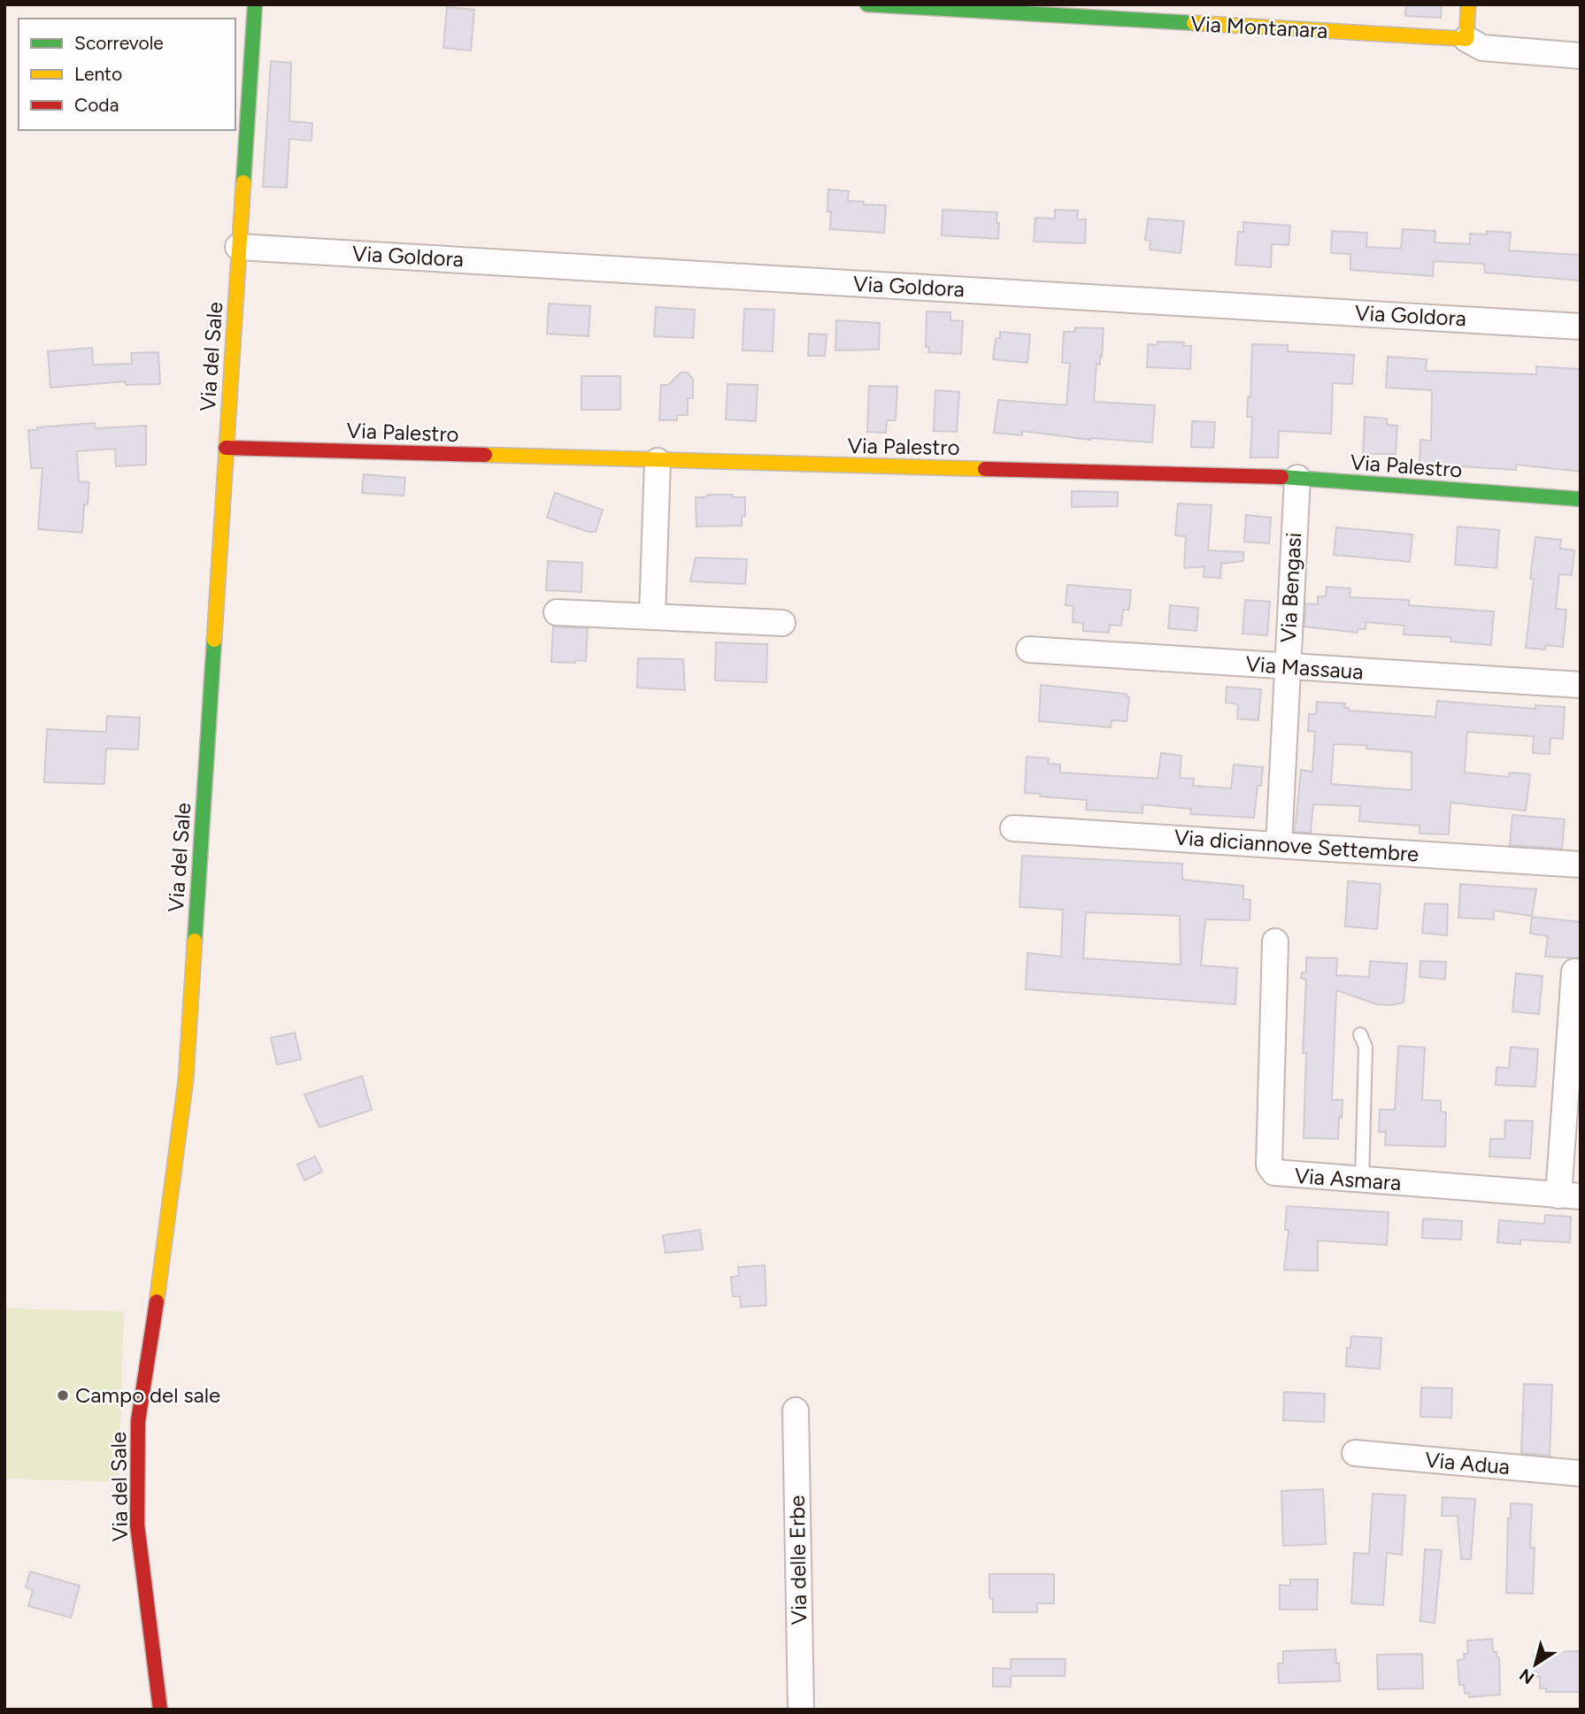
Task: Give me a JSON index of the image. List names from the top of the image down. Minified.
{"streets":{"street":["Via Montanara","Via Goldora","Via del Sale","Via Palestro","Via Bengasi","Via Massaua","Via diciannove Settembre","Via Asmara","Via Adua","Via delle Erbe"]},"crossings":[["Via Goldora","Via del Sale"],["Via del Sale","Via Palestro"],["Via Palestro","Via Bengasi"],["Via Bengasi","Via Massaua"],["Via Bengasi","Via diciannove Settembre"]],"places":["Campo del sale"],"legend":["Scorrevole","Lento","Coda"],"north":"bottom left"}
